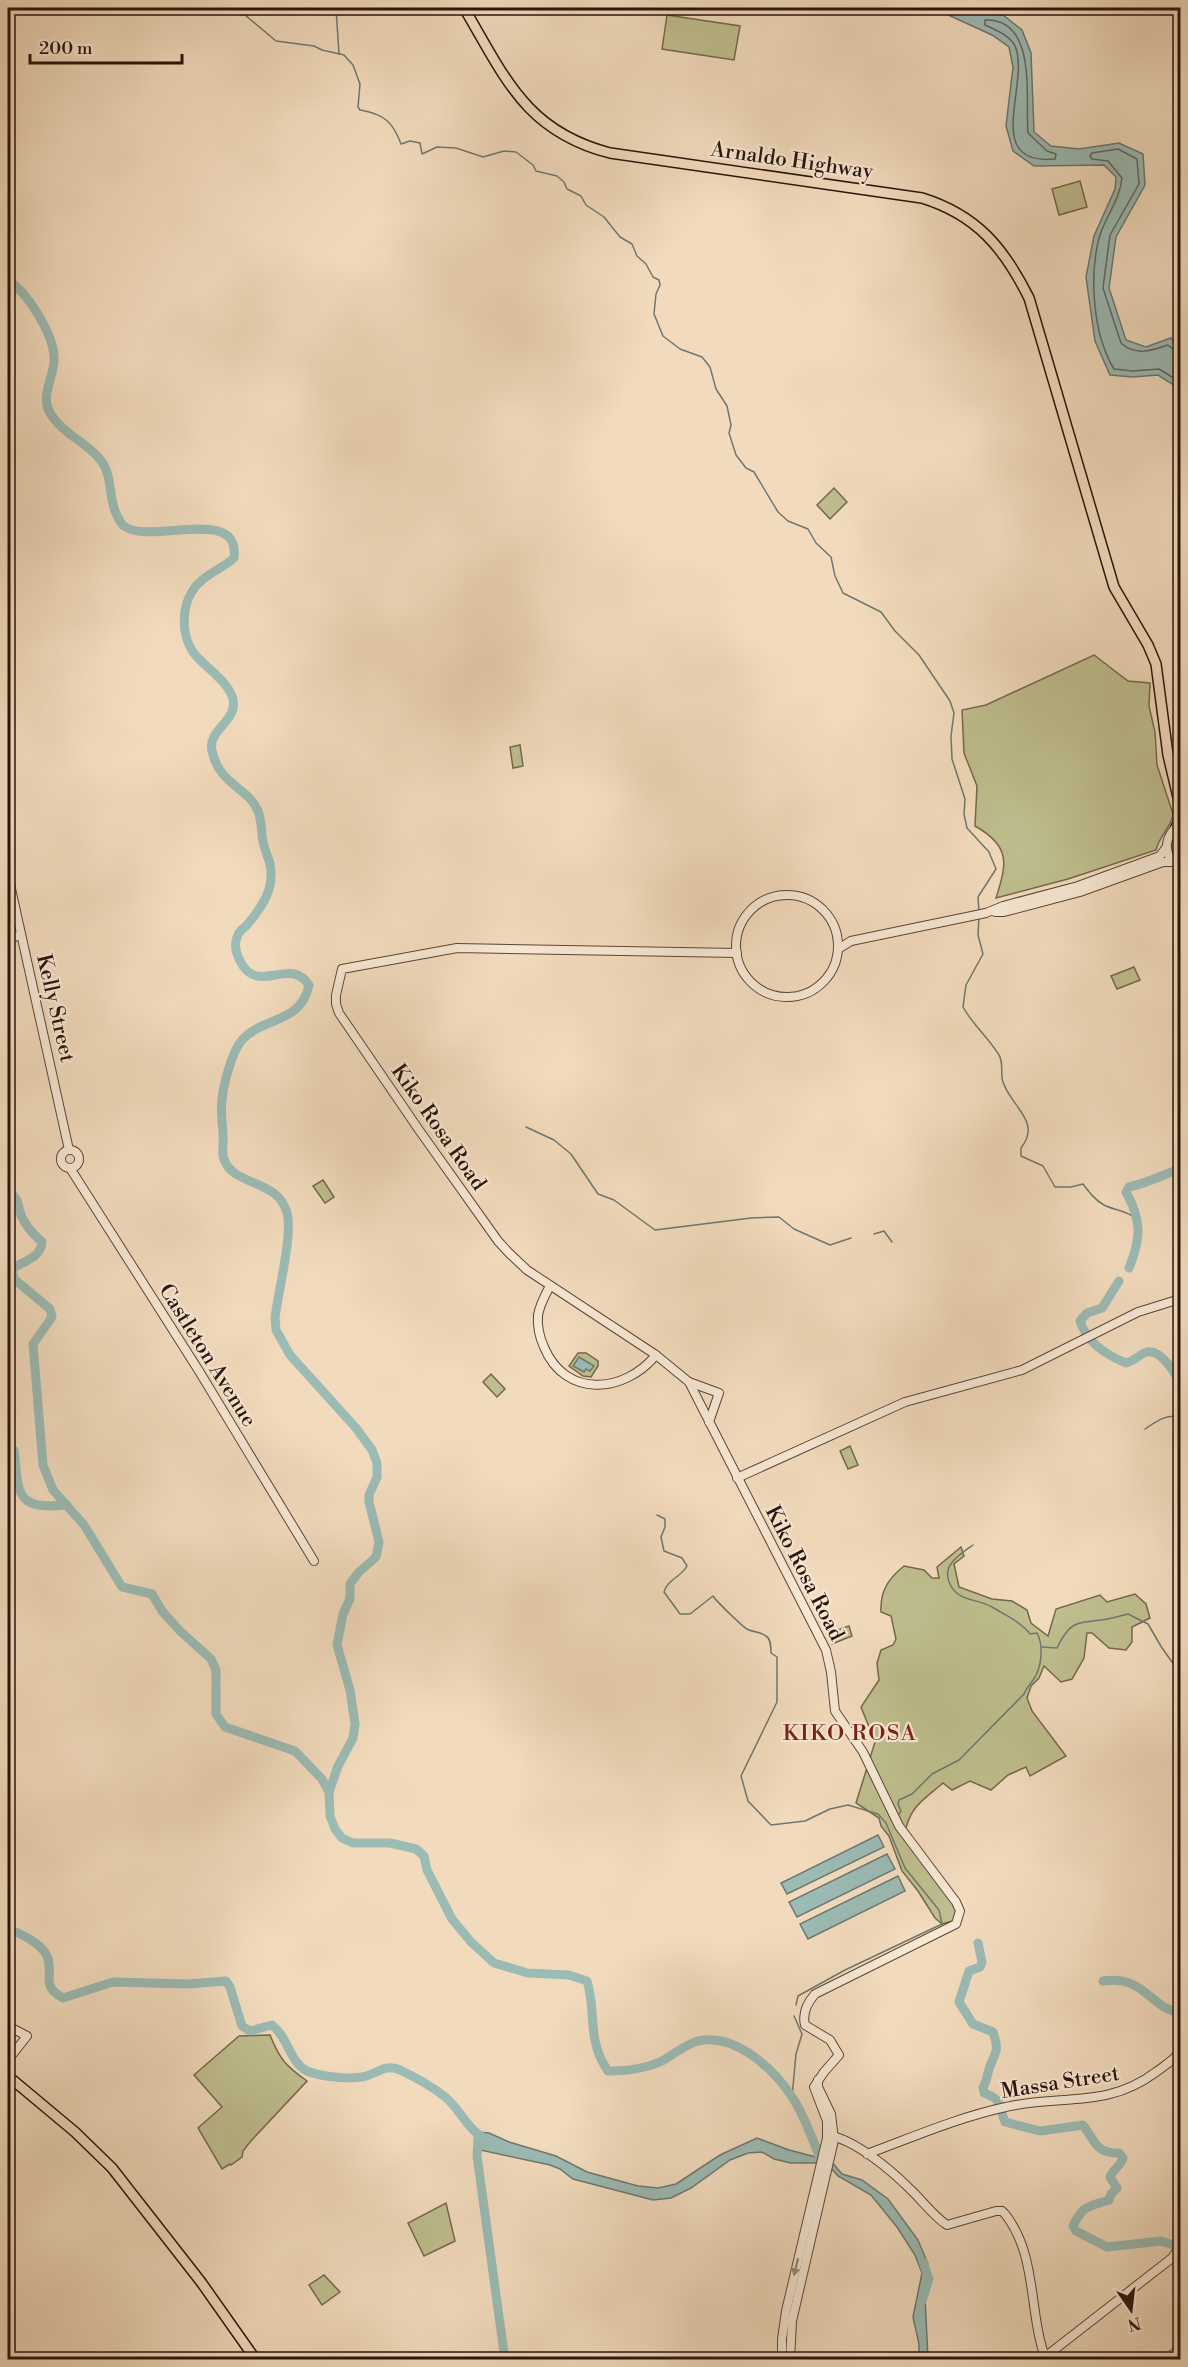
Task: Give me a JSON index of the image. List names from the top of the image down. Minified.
{"streets":{"main road":["Arnaldo Highway"],"street":["Kelly Street","Kiko Rosa Road","Castleton Avenue","Massa Street"]},"crossings":[["Kelly Street","Castleton Avenue"]],"districts":["KIKO ROSA"],"scale_bar":"200 m","north":"bottom"}
